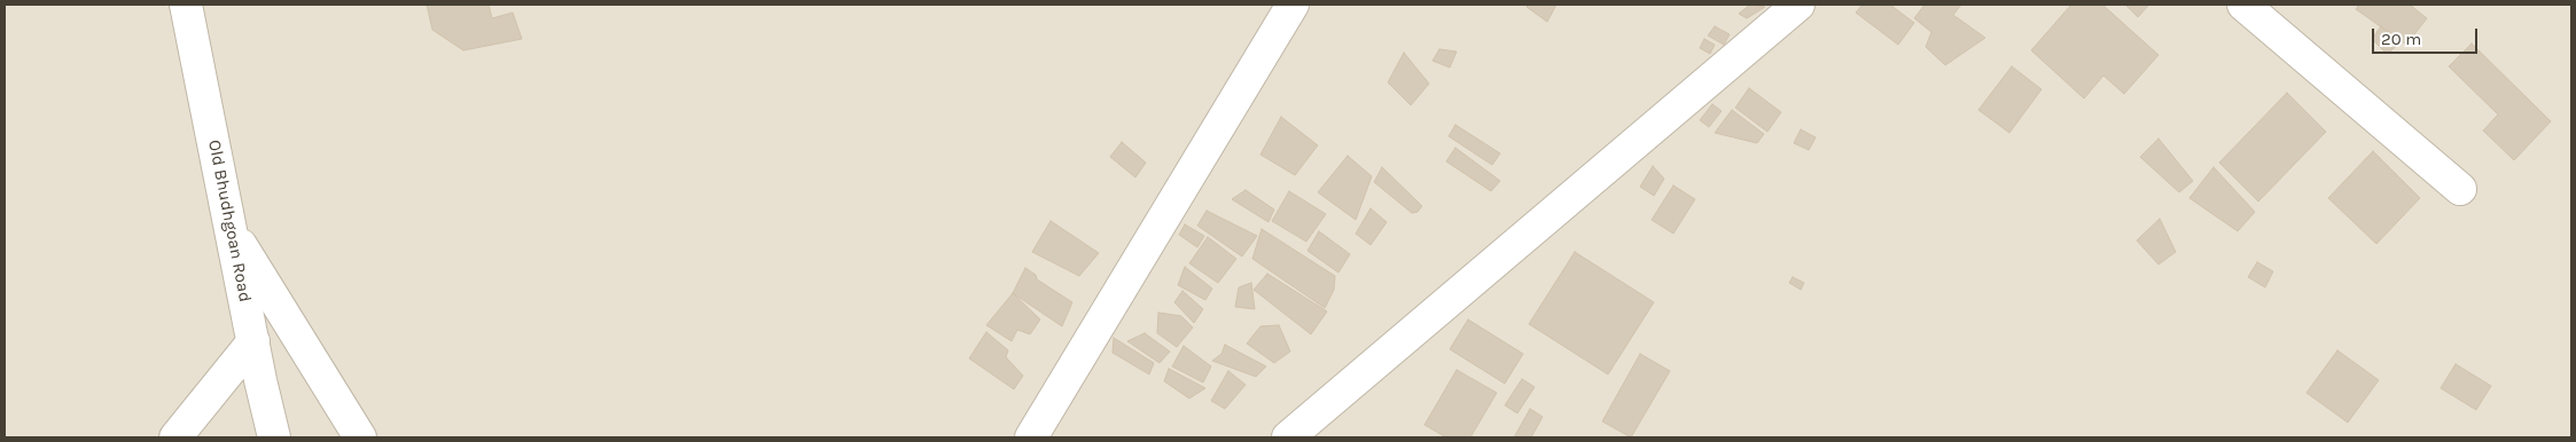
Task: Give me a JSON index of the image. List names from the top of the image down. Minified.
{"streets":{"street":["Old Bhudhgoan Road"]},"scale_bar":"20 m"}
